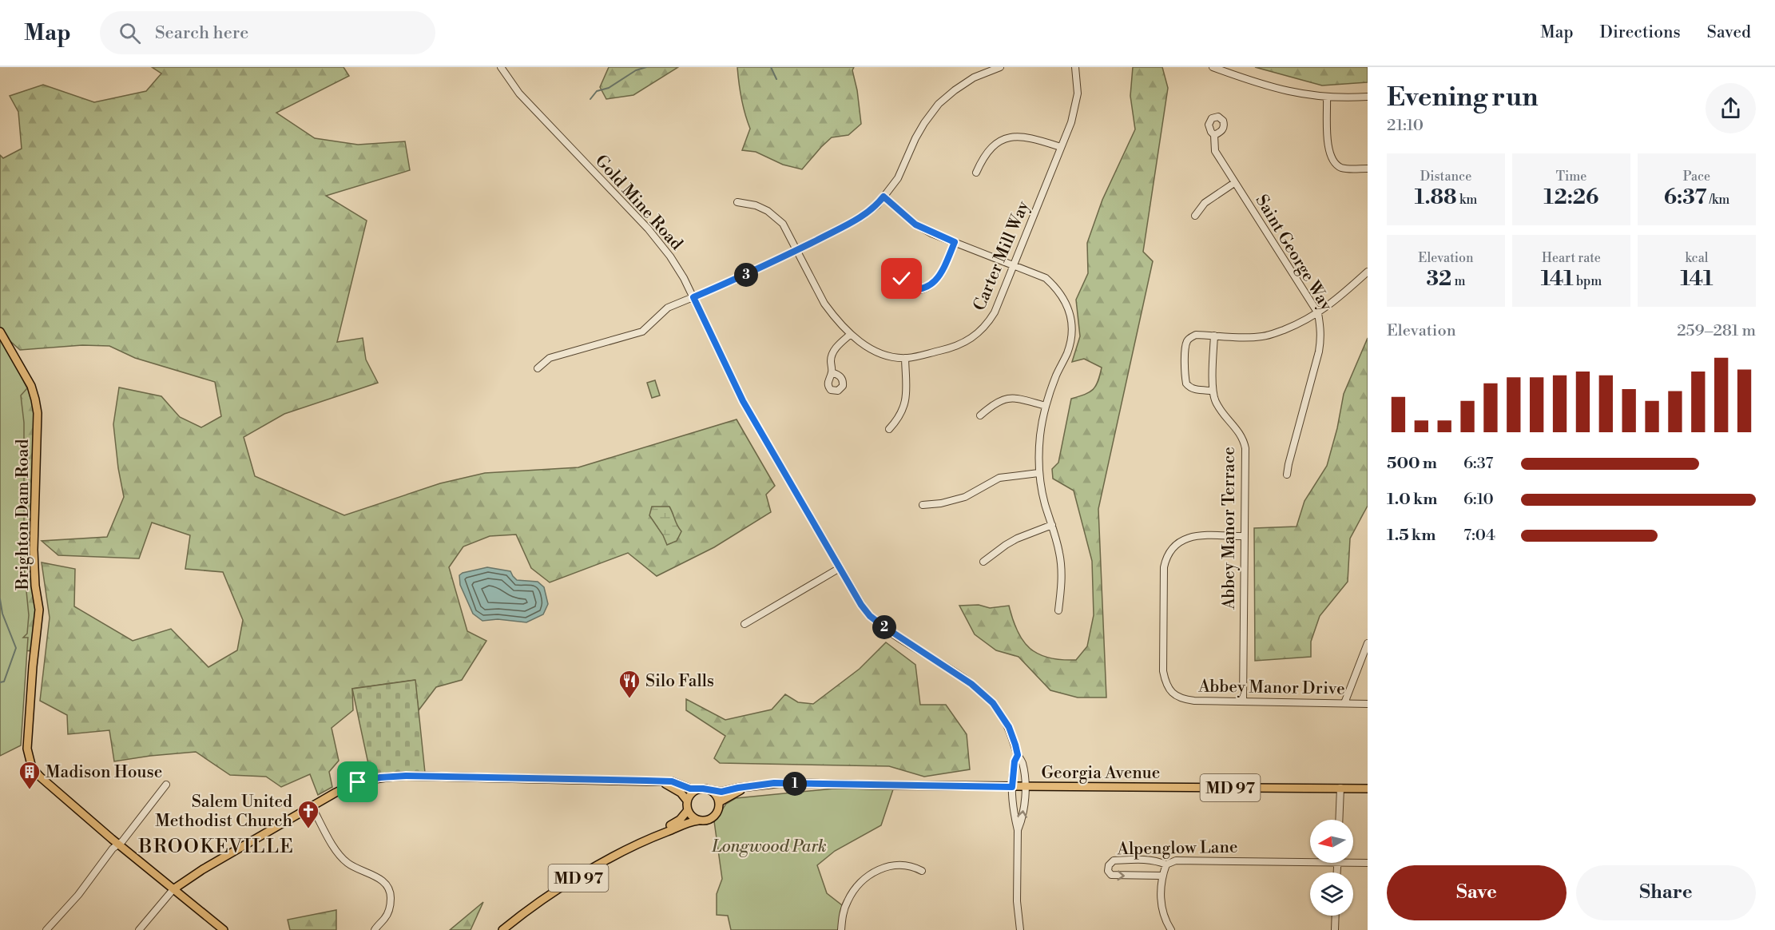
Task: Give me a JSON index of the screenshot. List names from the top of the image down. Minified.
{"streets":{"main road":["Brighton Dam Road","Georgia Avenue","MD 97"],"street":["Gold Mine Road","Saint George Way","Carter Mill Way","Abbey Manor Terrace","Abbey Manor Drive","Alpenglow Lane"]},"crossings":[["Gold Mine Road","Georgia Avenue"],["Abbey Manor Terrace","Abbey Manor Drive"],["Georgia Avenue","MD 97"]],"districts":["BROOKEVILLE"],"parks":["Longwood Park"],"places":{"restaurant":["Silo Falls"],"building":["Madison House"],"church":["Salem United Methodist Church"]},"north":"left","page":{"header":"Map","search":"Search here","nav":["Map","Directions","Saved"],"heading":["Evening run","21:10"],"stats":[["Distance","1.88 km"],["Time","12:26"],["Pace","6:37 /km"],["Elevation","32 m"],["Heart rate","141 bpm"],["kcal","141"]],"pins":["3","2","1"],"chart":["Elevation","259–281 m"],"list":[{"name":"500 m","note":"6:37"},{"name":"1.0 km","note":"6:10"},{"name":"1.5 km","note":"7:04"}],"buttons":["Save","Share"]}}
